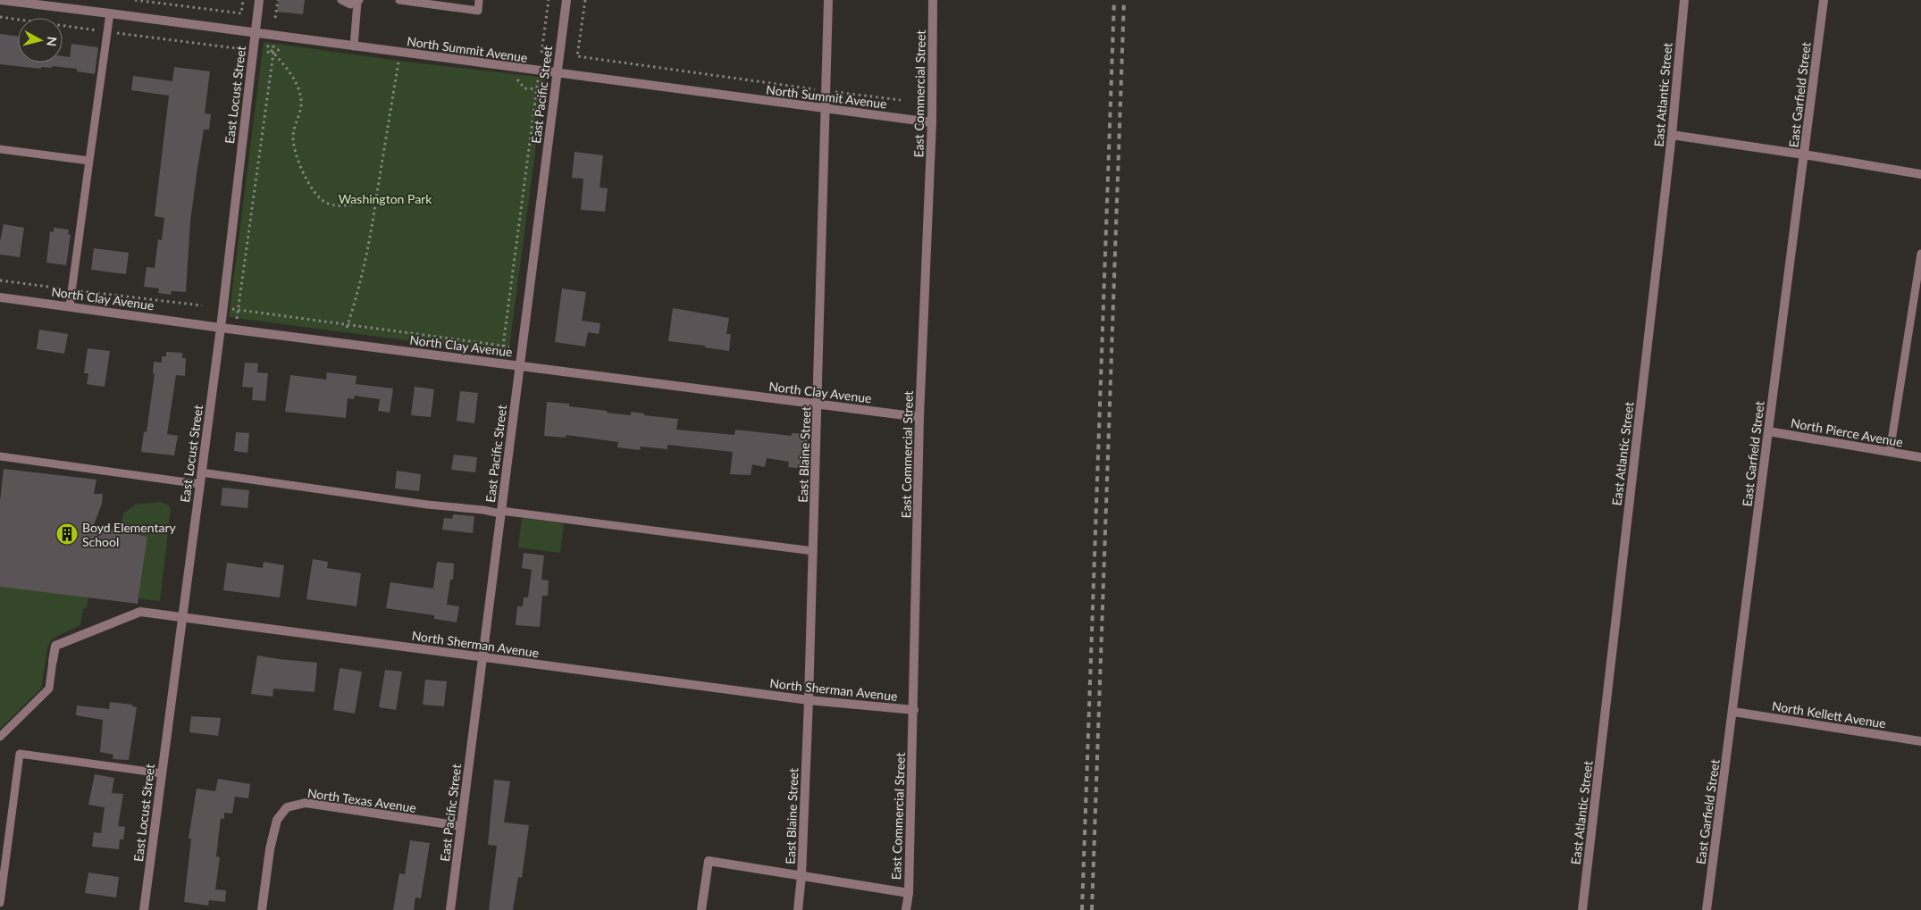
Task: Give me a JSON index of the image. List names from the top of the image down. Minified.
{"streets":{"street":["North Summit Avenue","East Commercial Street","East Locust Street","East Pacific Street","East Atlantic Street","East Garfield Street","North Clay Avenue","North Pierce Avenue","East Blaine Street","North Sherman Avenue","North Kellett Avenue","North Texas Avenue"]},"crossings":[["North Summit Avenue","East Commercial Street"],["North Summit Avenue","East Locust Street"],["North Summit Avenue","East Pacific Street"],["North Summit Avenue","East Blaine Street"],["East Commercial Street","North Clay Avenue"],["East Commercial Street","North Sherman Avenue"],["East Locust Street","North Clay Avenue"],["East Locust Street","North Sherman Avenue"],["East Pacific Street","North Clay Avenue"],["East Pacific Street","North Sherman Avenue"],["East Pacific Street","North Texas Avenue"],["East Garfield Street","North Pierce Avenue"],["East Garfield Street","North Kellett Avenue"],["North Clay Avenue","East Blaine Street"],["East Blaine Street","North Sherman Avenue"]],"parks":["Washington Park"],"places":{"building":["Boyd Elementary School"]},"north":"right"}
